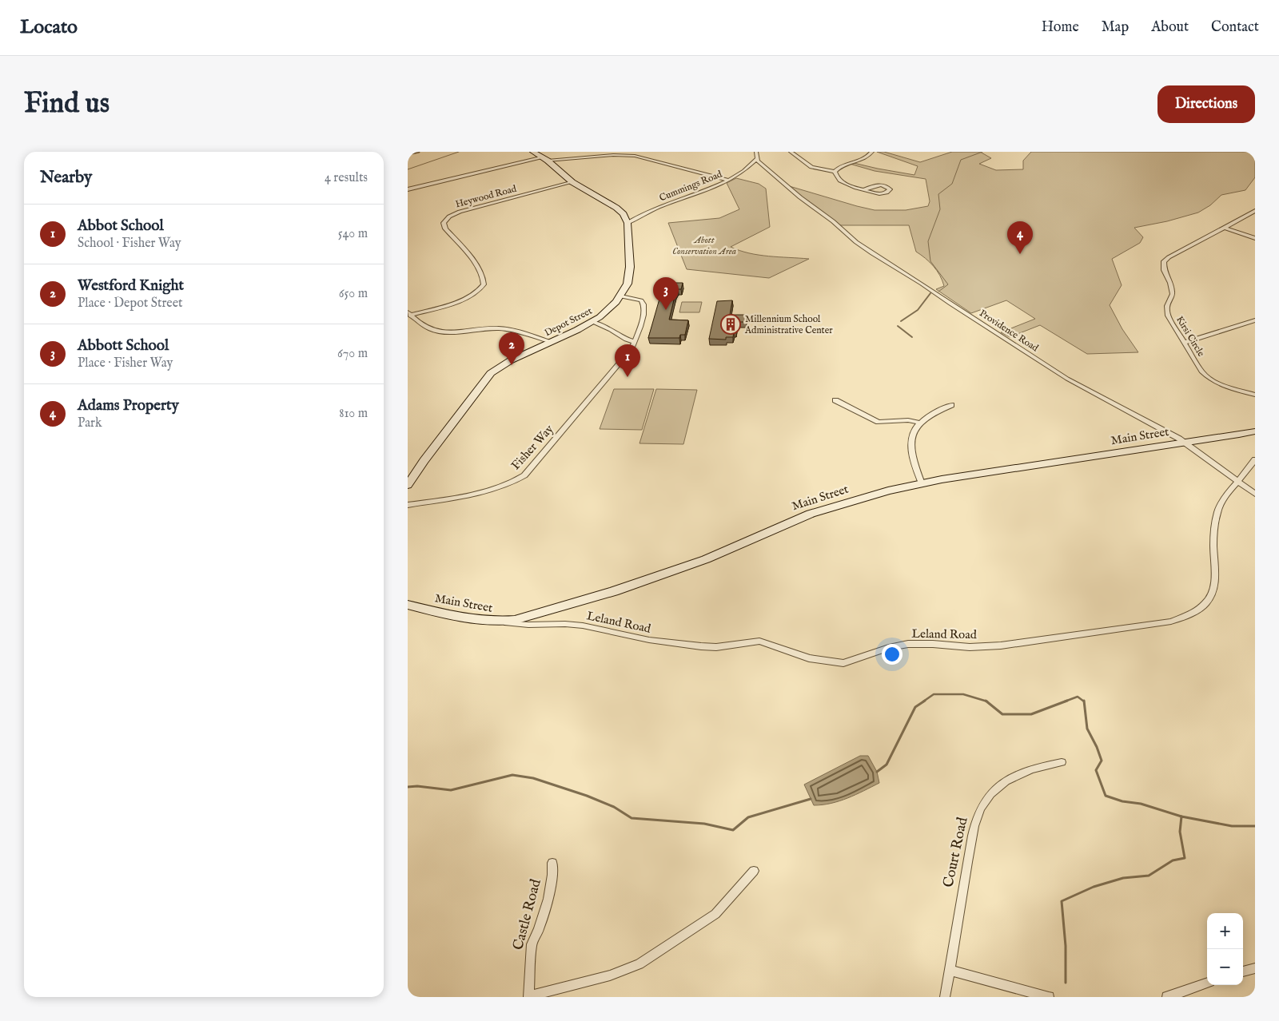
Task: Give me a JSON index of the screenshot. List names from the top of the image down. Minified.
{"streets":{"main road":["Depot Street","Main Street"],"street":["Cummings Road","Heywood Road","Providence Road","Kirsi Circle","Fisher Way","Leland Road","Court Road","Castle Road"]},"crossings":[["Cummings Road","Depot Street"],["Cummings Road","Providence Road"],["Depot Street","Fisher Way"],["Providence Road","Main Street"],["Providence Road","Leland Road"],["Main Street","Leland Road"]],"parks":["Abott Conservation Area"],"places":{"building":["Millennium School Administrative Center"]},"page":{"header":"Locato","nav":["Home","Map","About","Contact"],"buttons":"Directions","title":"Find us","heading":["Nearby","4 results"],"list":[{"mark":"1","name":"Abbot School","note":"School · Fisher Way","value":"540 m"},{"mark":"2","name":"Westford Knight","note":"Place · Depot Street","value":"650 m"},{"mark":"3","name":"Abbott School","note":"Place · Fisher Way","value":"670 m"},{"mark":"4","name":"Adams Property","note":"Park","value":"810 m"}],"pins":["4","3","2","1"],"map_buttons":["+","−"]}}
